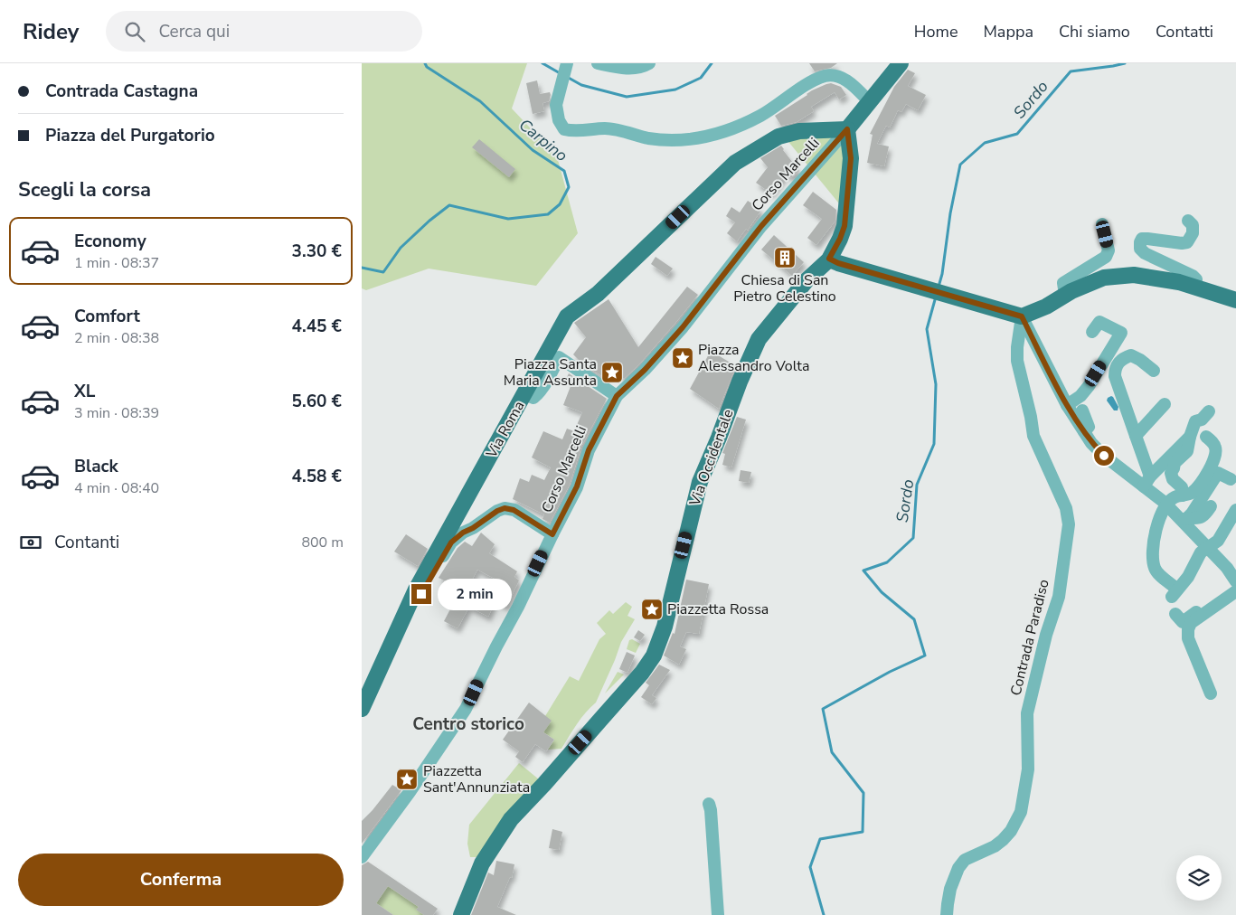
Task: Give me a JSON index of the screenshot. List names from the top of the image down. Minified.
{"streets":{"main road":["Via Roma","Via Occidentale"],"street":["Corso Marcelli","Contrada Paradiso"]},"crossings":[["Corso Marcelli","Via Roma"],["Corso Marcelli","Via Occidentale"],["Via Roma","Via Occidentale"]],"districts":["Centro storico"],"water":["Sordo","Carpino"],"places":{"building":["Chiesa di San Pietro Celestino"],"place":["Piazza Alessandro Volta","Piazza Santa Maria Assunta","Piazzetta Rossa","Piazzetta Sant'Annunziata"]},"page":{"header":"Ridey","search":"Cerca qui","nav":["Home","Mappa","Chi siamo","Contatti"],"banner":["Contrada Castagna","Piazza del Purgatorio"],"heading":"Scegli la corsa","list":[{"name":"Economy","note":"1 min · 08:37","value":"3.30 €"},{"name":"Comfort","note":"2 min · 08:38","value":"4.45 €"},{"name":"XL","note":"3 min · 08:39","value":"5.60 €"},{"name":"Black","note":"4 min · 08:40","value":"4.58 €"}],"pay":["Contanti","800 m"],"bubble":"2 min","buttons":"Conferma"}}
